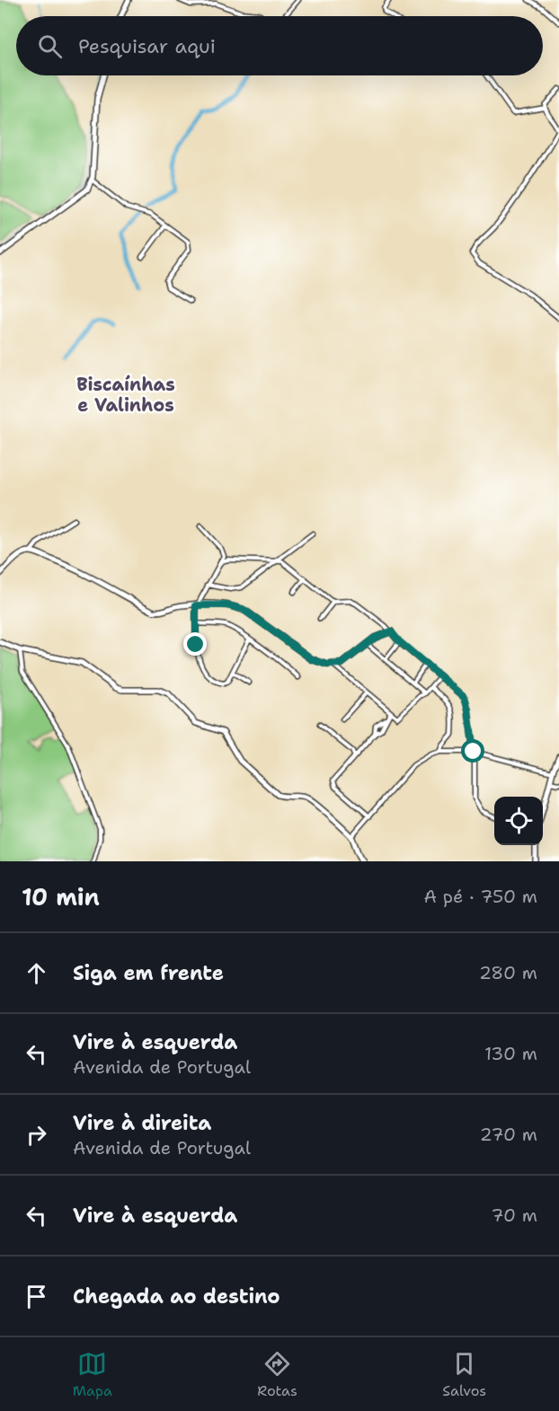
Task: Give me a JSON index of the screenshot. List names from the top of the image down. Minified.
{"districts":["Biscaínhas e Valinhos"],"page":{"search":"Pesquisar aqui","heading":["10 min","A pé · 750 m"],"list":[["Siga em frente","280 m"],["Vire à esquerda","Avenida de Portugal","130 m"],["Vire à direita","Avenida de Portugal","270 m"],["Vire à esquerda","70 m"],"Chegada ao destino"],"nav":["Mapa","Rotas","Salvos"]}}
